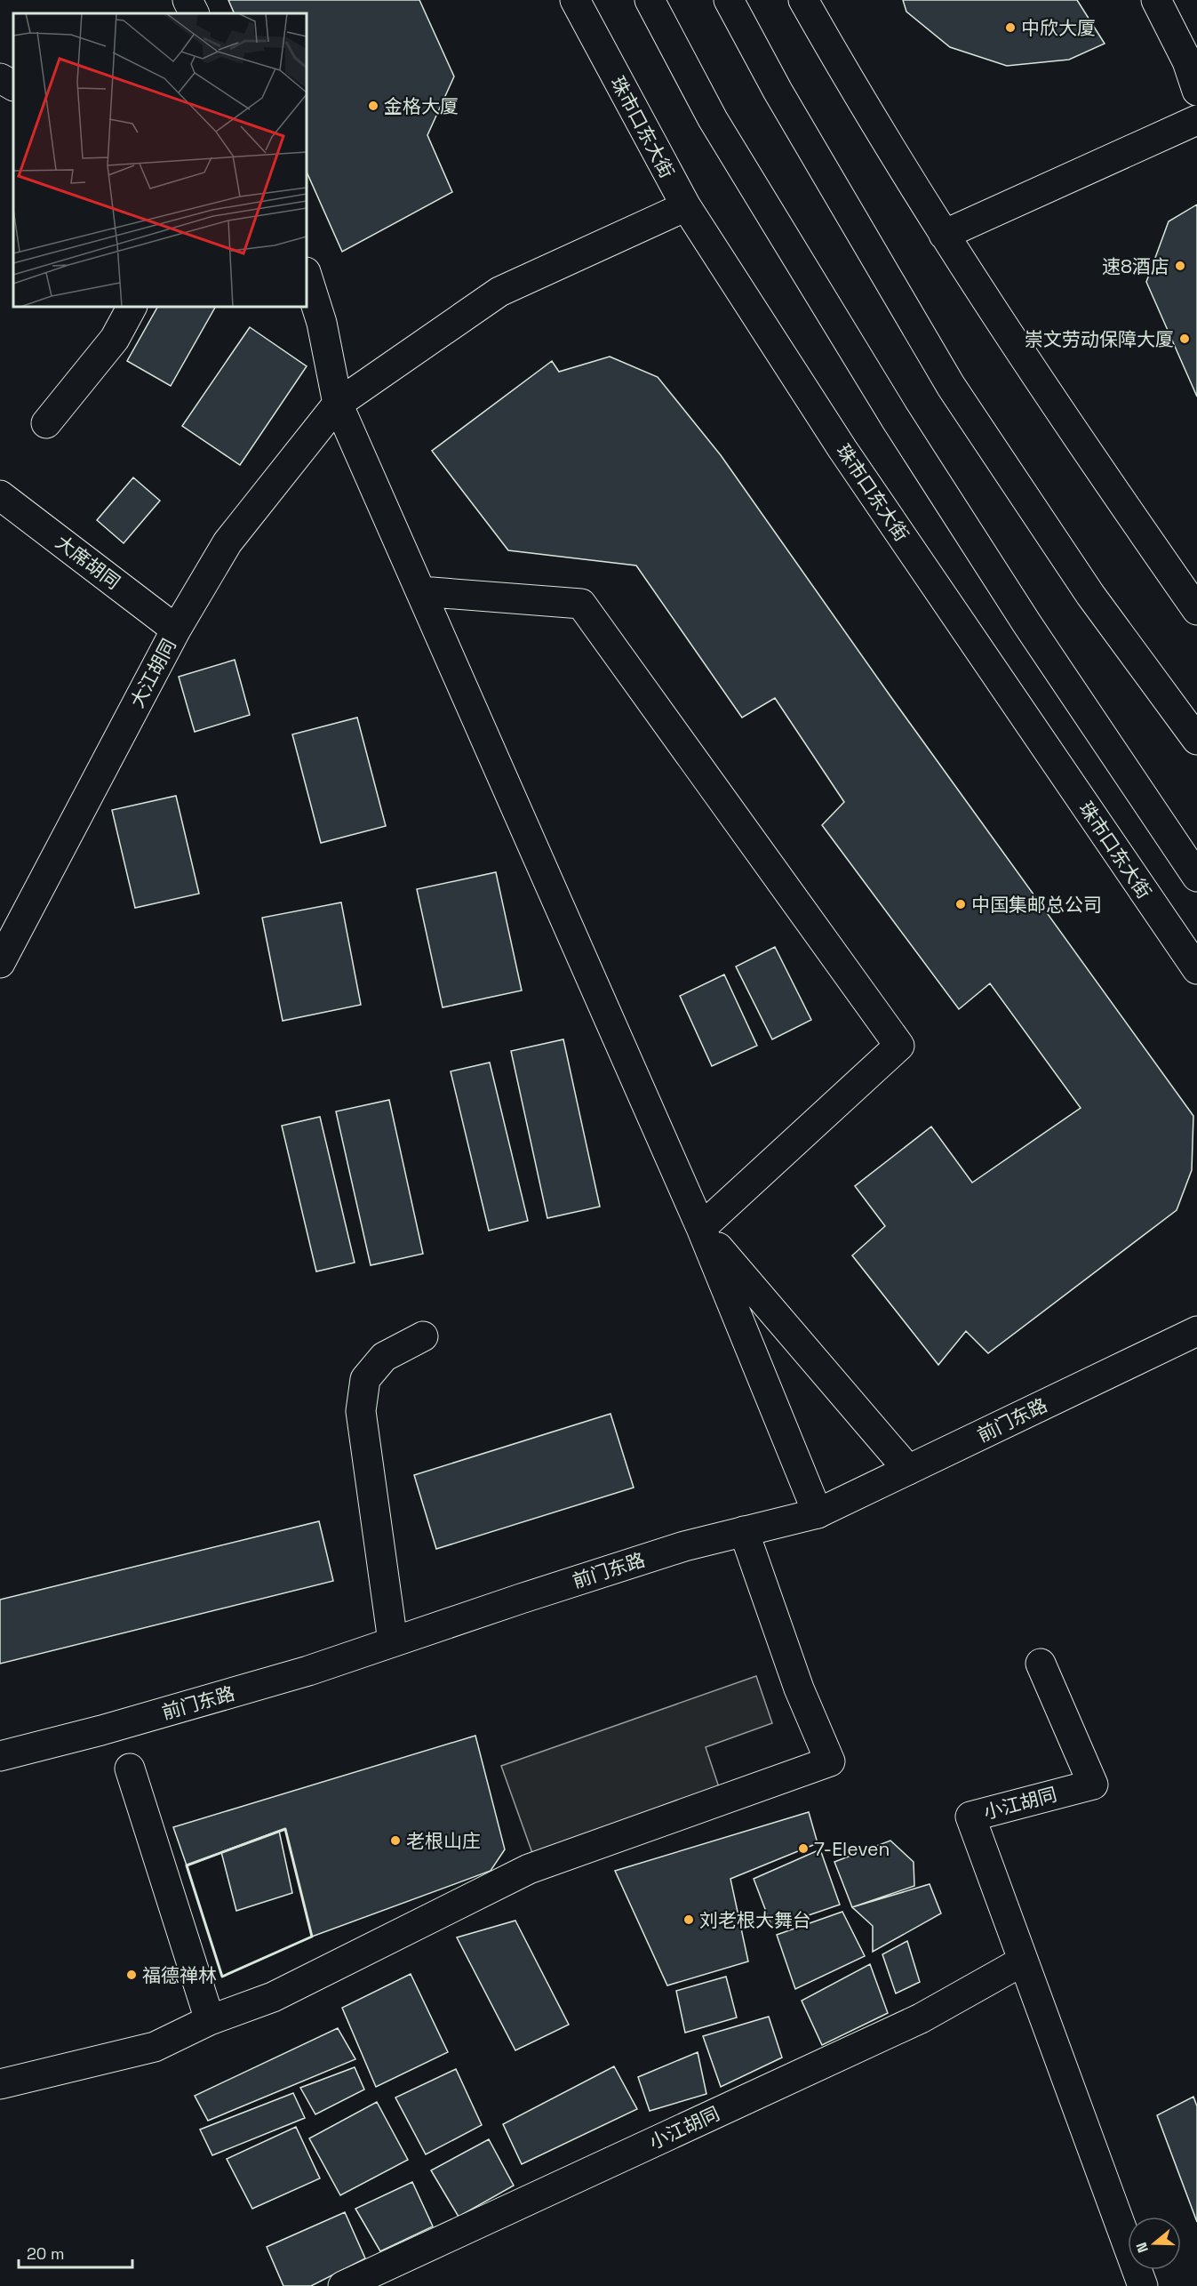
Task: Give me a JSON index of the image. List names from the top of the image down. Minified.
{"streets":{"street":["珠市口东大街","大席胡同","大江胡同","前门东路","小江胡同"]},"crossings":[["珠市口东大街","大江胡同"],["大席胡同","大江胡同"]],"places":["中欣大厦","金格大厦","速8酒店","崇文劳动保障大厦","中国集邮总公司","老根山庄","7-Eleven","刘老根大舞台","福德禅林"],"scale_bar":"20 m","north":"left"}
